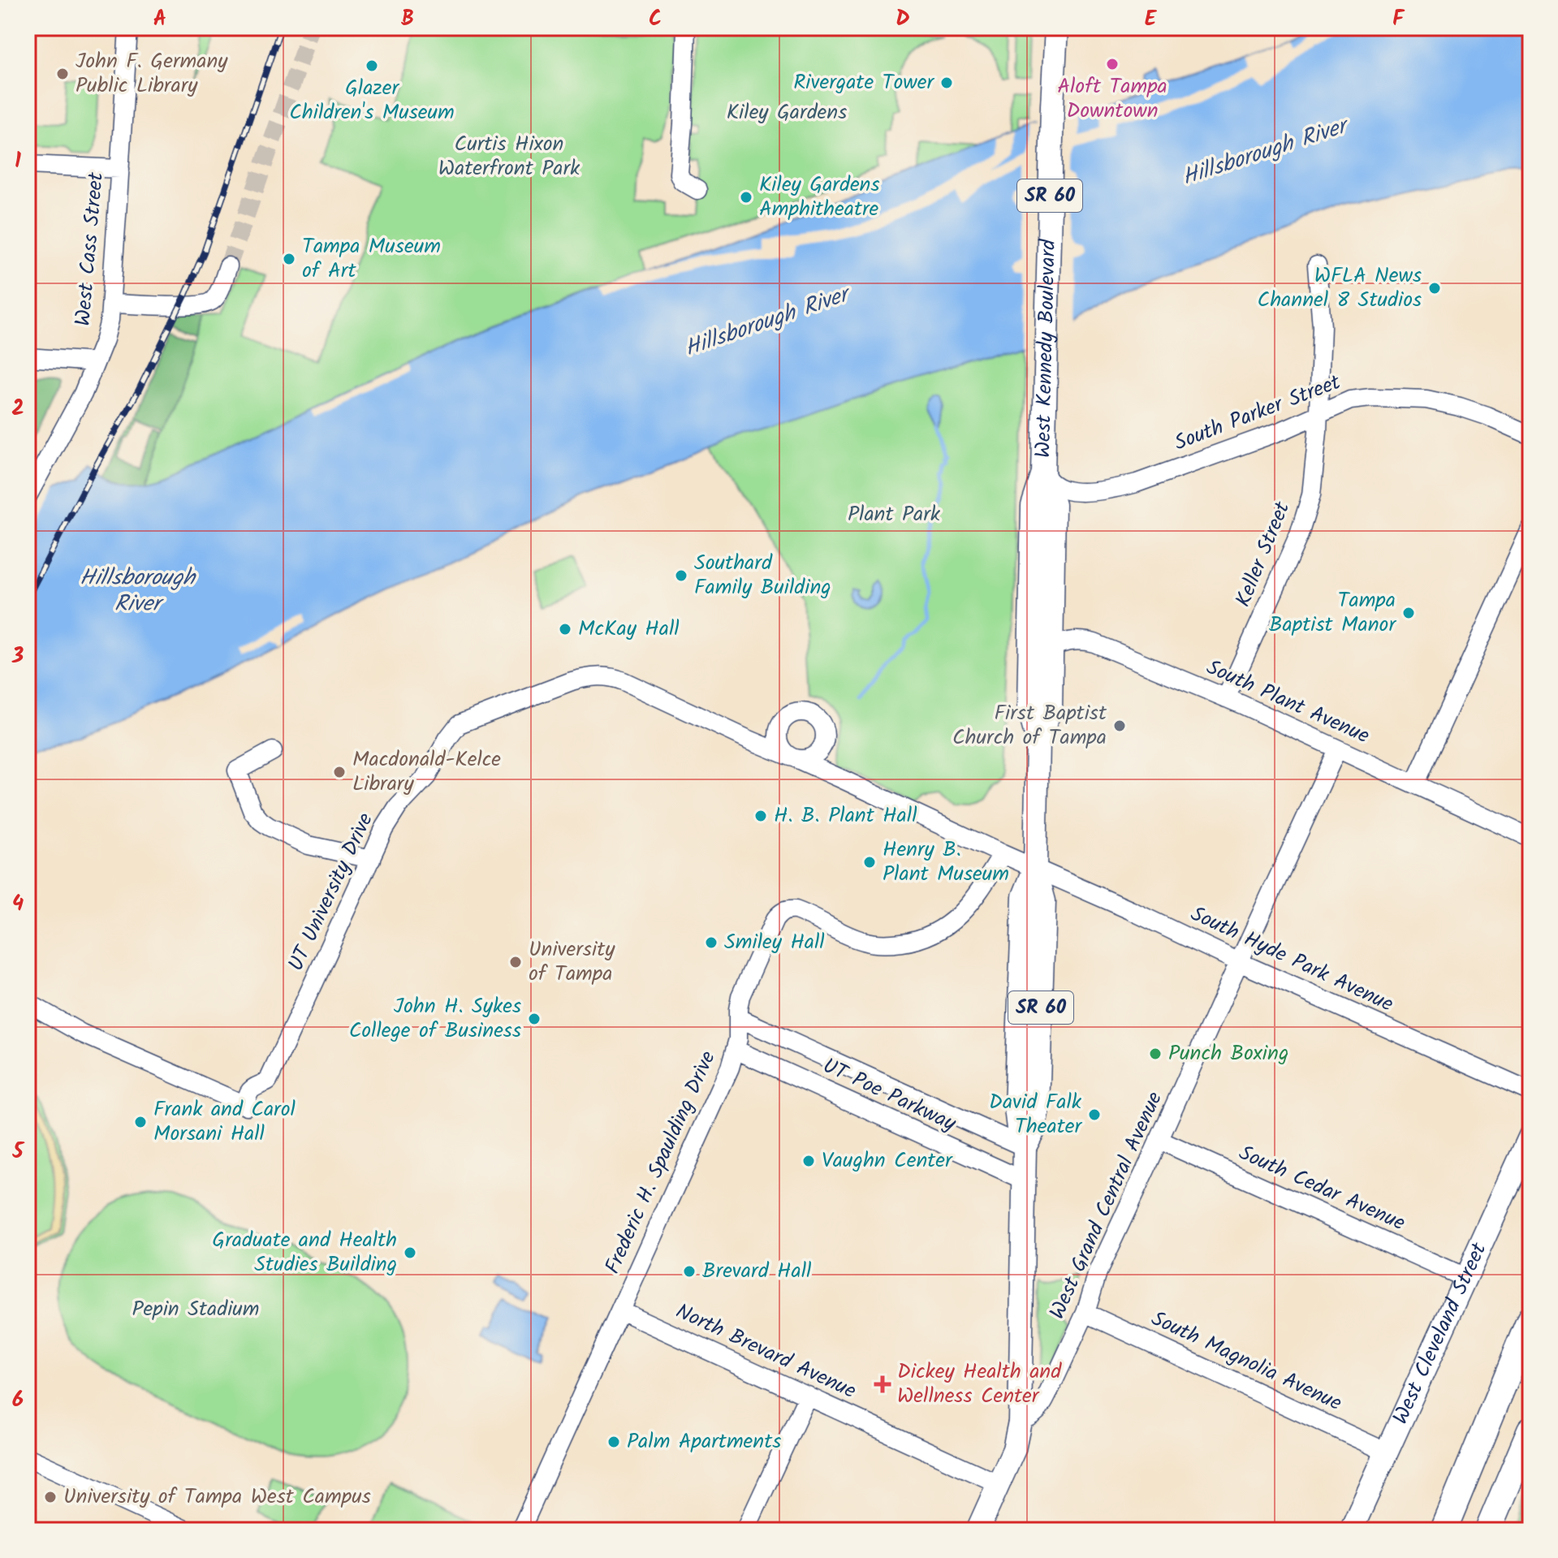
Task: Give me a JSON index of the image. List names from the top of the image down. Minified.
{"streets":{"main road":["SR 60","West Kennedy Boulevard","West Cleveland Street"],"street":["West Cass Street","South Parker Street","Keller Street","South Plant Avenue","UT University Drive","South Hyde Park Avenue","UT Poe Parkway","Frederic H. Spaulding Drive","South Cedar Avenue","West Grand Central Avenue","North Brevard Avenue","South Magnolia Avenue"]},"crossings":[["West Kennedy Boulevard","South Parker Street"],["West Kennedy Boulevard","South Plant Avenue"],["West Kennedy Boulevard","UT University Drive"],["West Kennedy Boulevard","South Hyde Park Avenue"],["West Kennedy Boulevard","UT Poe Parkway"],["West Kennedy Boulevard","West Grand Central Avenue"],["West Kennedy Boulevard","North Brevard Avenue"],["South Parker Street","Keller Street"],["Keller Street","South Plant Avenue"],["South Plant Avenue","West Grand Central Avenue"],["UT University Drive","South Hyde Park Avenue"],["UT University Drive","Frederic H. Spaulding Drive"],["South Hyde Park Avenue","West Grand Central Avenue"],["UT Poe Parkway","Frederic H. Spaulding Drive"],["Frederic H. Spaulding Drive","North Brevard Avenue"],["South Cedar Avenue","West Grand Central Avenue"],["South Cedar Avenue","West Cleveland Street"],["West Grand Central Avenue","South Magnolia Avenue"],["West Cleveland Street","South Magnolia Avenue"]],"water":["Hillsborough River"],"parks":["Kiley Gardens","Curtis Hixon Waterfront Park","Plant Park","Pepin Stadium"],"places":{"other":["Aloft Tampa Downtown","Glazer Children's Museum","John F. Germany Public Library","Rivergate Tower","Kiley Gardens Amphitheatre","Tampa Museum of Art","WFLA News Channel 8 Studios","Southard Family Building","Tampa Baptist Manor","McKay Hall","First Baptist Church of Tampa","Macdonald-Kelce Library","H. B. Plant Hall","Henry B. Plant Museum","Smiley Hall","University of Tampa","John H. Sykes College of Business","Punch Boxing","David Falk Theater","Frank and Carol Morsani Hall","Vaughn Center","Graduate and Health Studies Building","Brevard Hall","Palm Apartments","University of Tampa West Campus"],"health":["Dickey Health and Wellness Center"]},"grid":{"columns":["A","B","C","D","E","F"],"rows":["1","2","3","4","5","6"]}}
